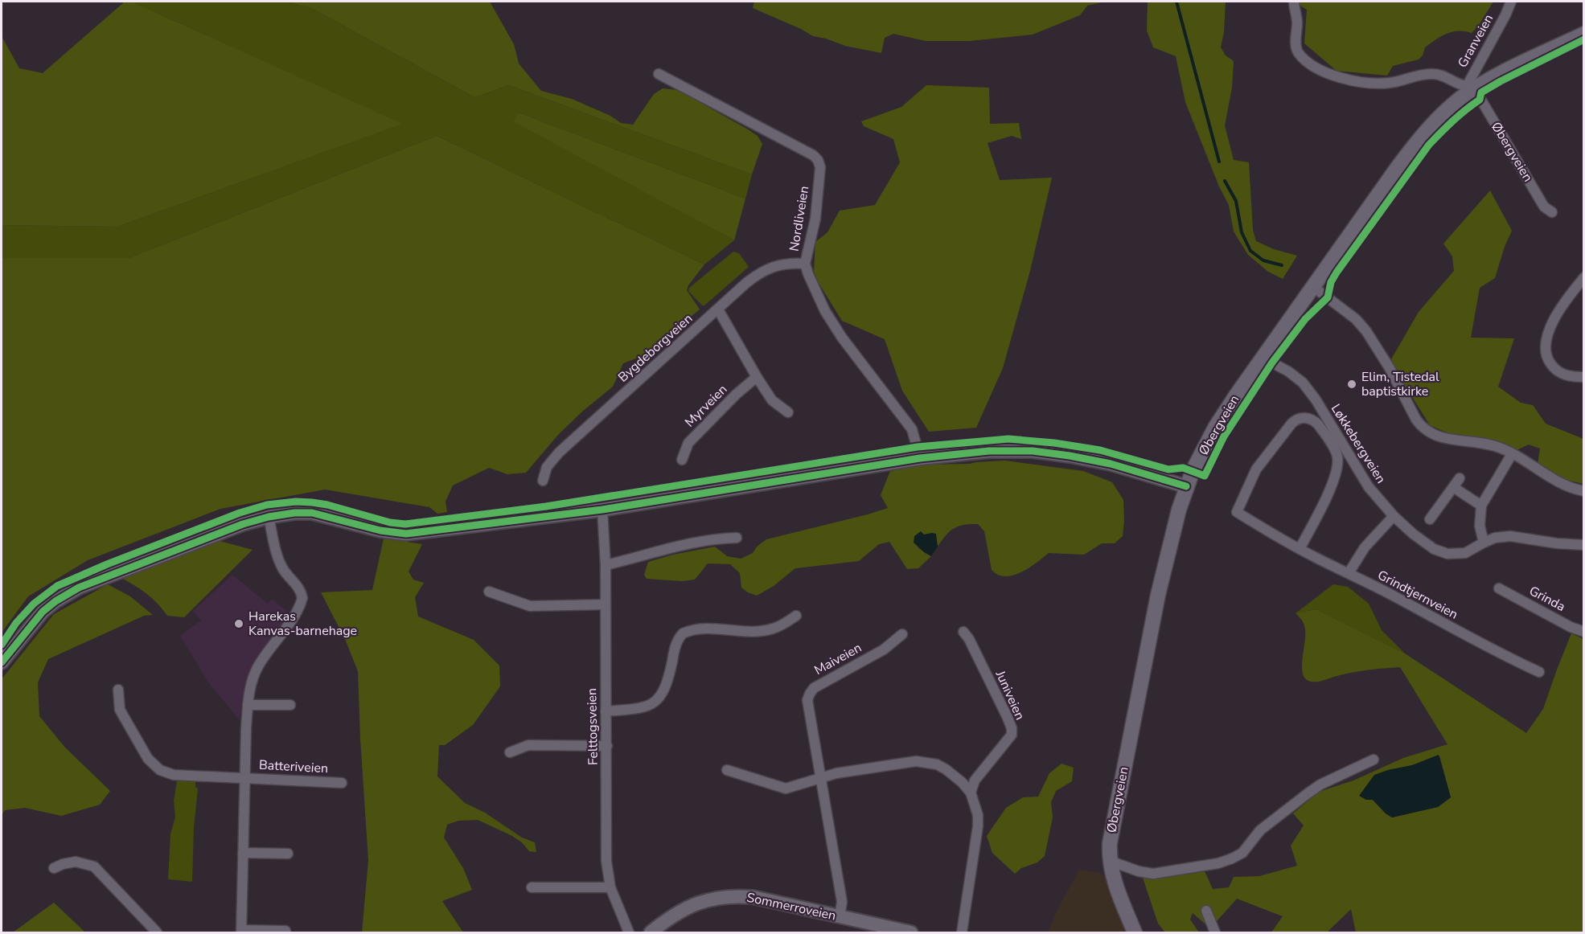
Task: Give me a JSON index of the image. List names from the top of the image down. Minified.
{"streets":{"main road":["Øbergveien"],"street":["Granveien","Nordliveien","Bygdeborgveien","Myrveien","Løkkebergveien","Grindtjernveien","Grinda","Maiveien","Juniveien","Felttogsveien","Batteriveien","Sommerroveien"]},"crossings":[["Granveien","Øbergveien"],["Øbergveien","Løkkebergveien"],["Nordliveien","Bygdeborgveien"],["Maiveien","Sommerroveien"]],"places":["Elim, Tistedal baptistkirke","Harekas Kanvas-barnehage"]}
